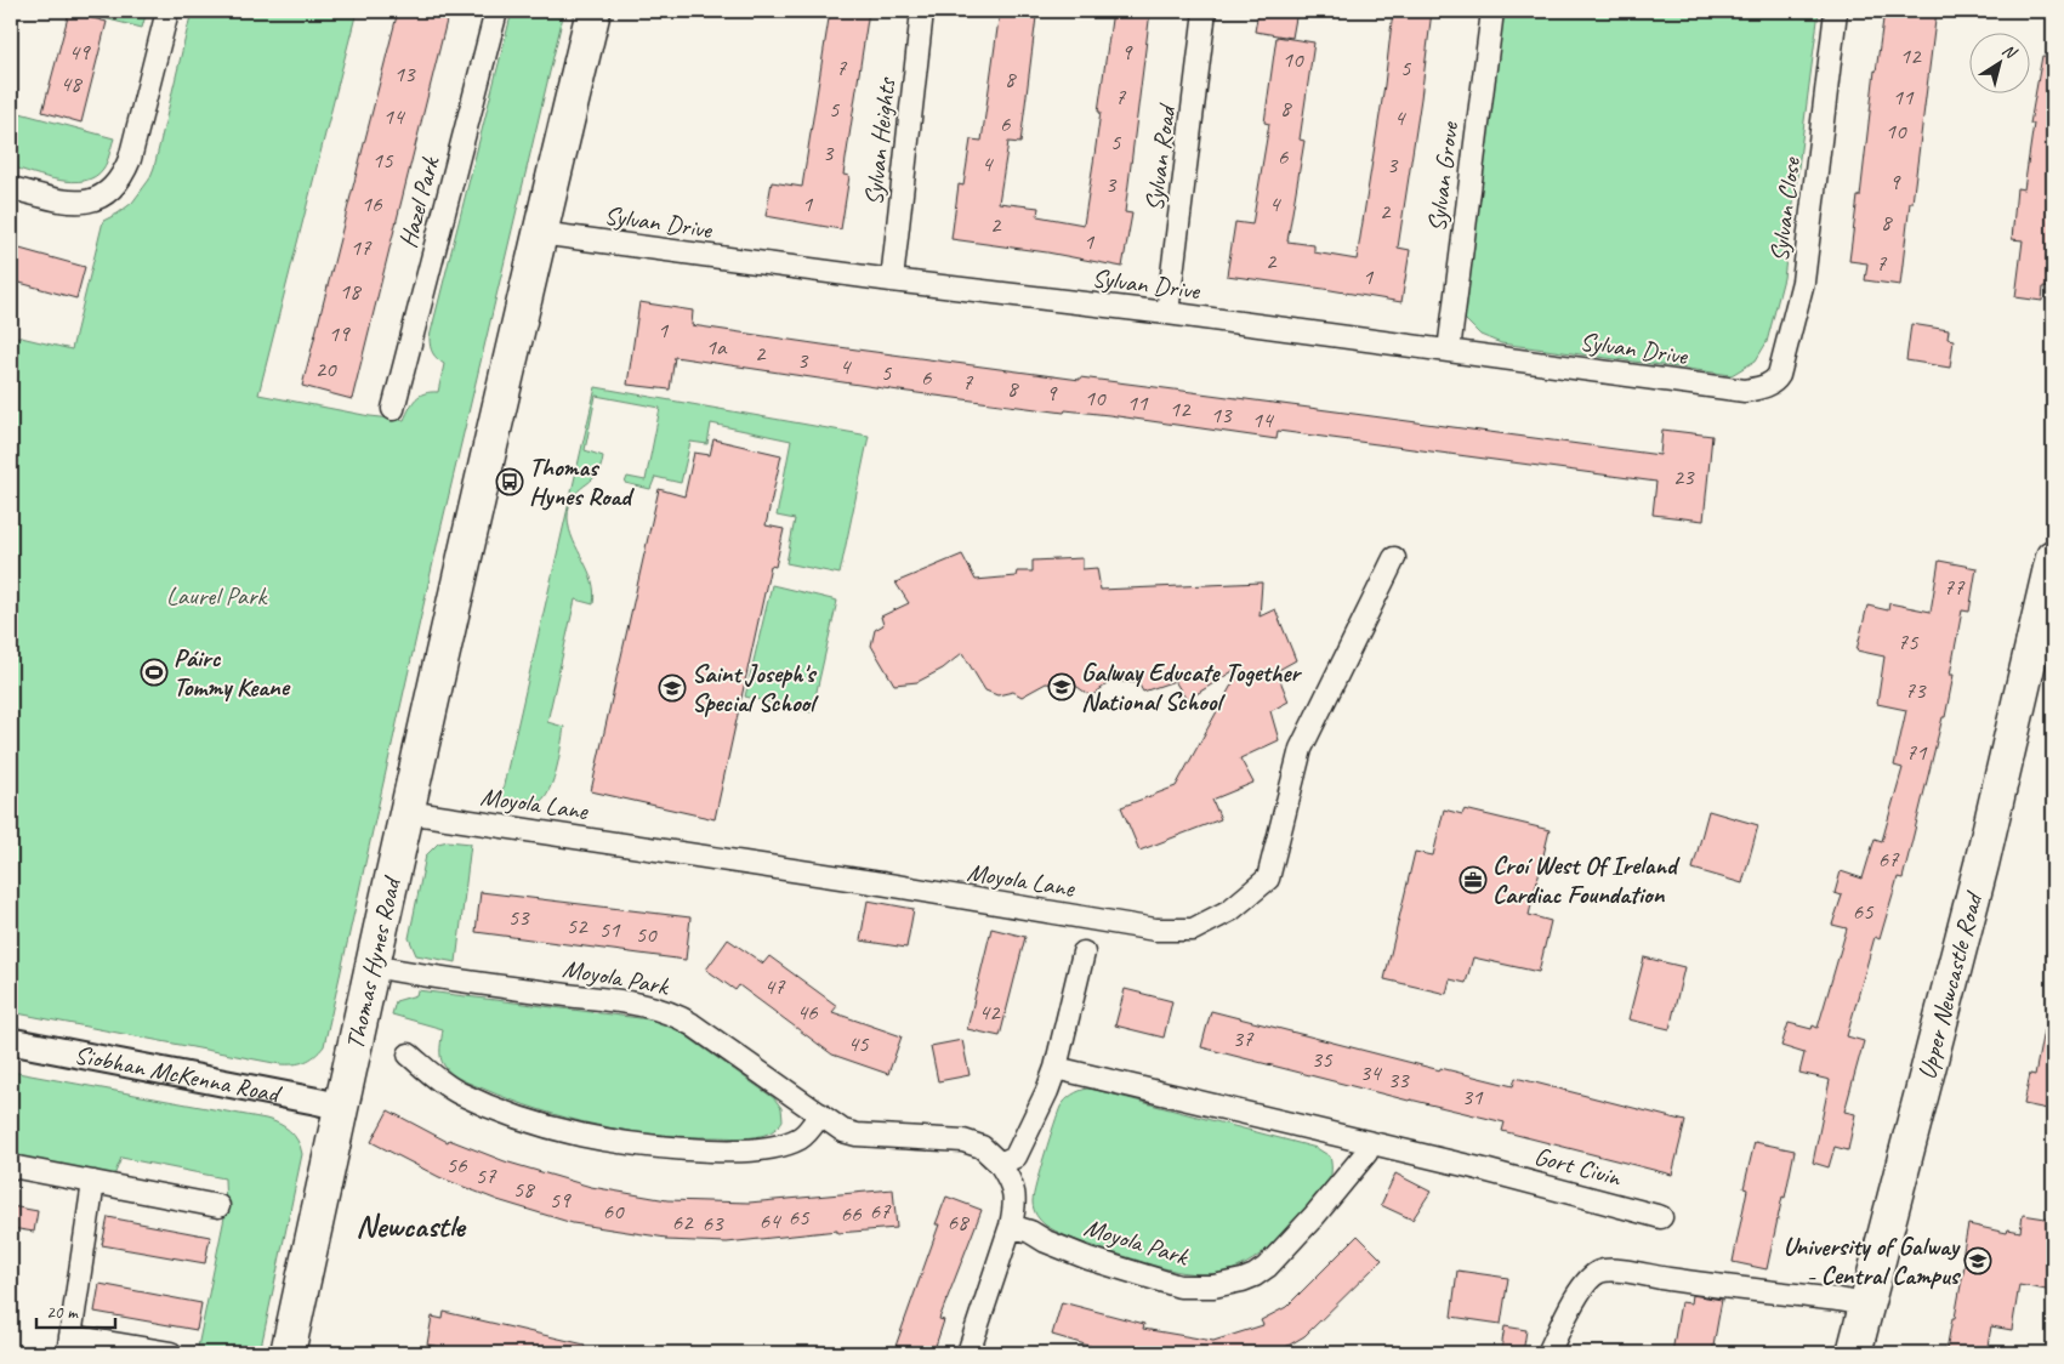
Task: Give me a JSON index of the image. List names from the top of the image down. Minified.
{"streets":{"main road":["Thomas Hynes Road","Upper Newcastle Road"],"street":["Sylvan Heights","Sylvan Road","Sylvan Grove","Hazel Park","Sylvan Close","Sylvan Drive","Moyola Lane","Moyola Park","Siobhan McKenna Road","Gort Ciuin"]},"crossings":[["Sylvan Heights","Sylvan Drive"],["Sylvan Road","Sylvan Drive"],["Sylvan Grove","Sylvan Drive"],["Sylvan Close","Sylvan Drive"],["Sylvan Drive","Thomas Hynes Road"],["Moyola Lane","Thomas Hynes Road"],["Thomas Hynes Road","Moyola Park"],["Thomas Hynes Road","Siobhan McKenna Road"],["Moyola Park","Gort Ciuin"]],"districts":["Newcastle"],"parks":["Laurel Park"],"places":{"bus stop":["Thomas Hynes Road"],"sports":["Páirc Tommy Keane"],"school or university":["Galway Educate Together National School","Saint Joseph's Special School","University of Galway - Central Campus"],"office":["Croí West Of Ireland Cardiac Foundation"]},"house_numbers":["49","9","12","10","7","5","13","8","48","7","11","8","5","14","4","6","10","5","3","6","15","4","3","9","3","16","1","4","2","8","2","1","17","2","7","1","18","1","19","1a","2","3","4","20","5","6","7","8","9","10","11","12","13","14","23","77","75","73","71","67","65","53","52","51","50","47","46","42","37","45","35","34","33","31","56","57","58","59","60","67","66","65","64","62","68","63"],"scale_bar":"20 m","north":"top right"}
